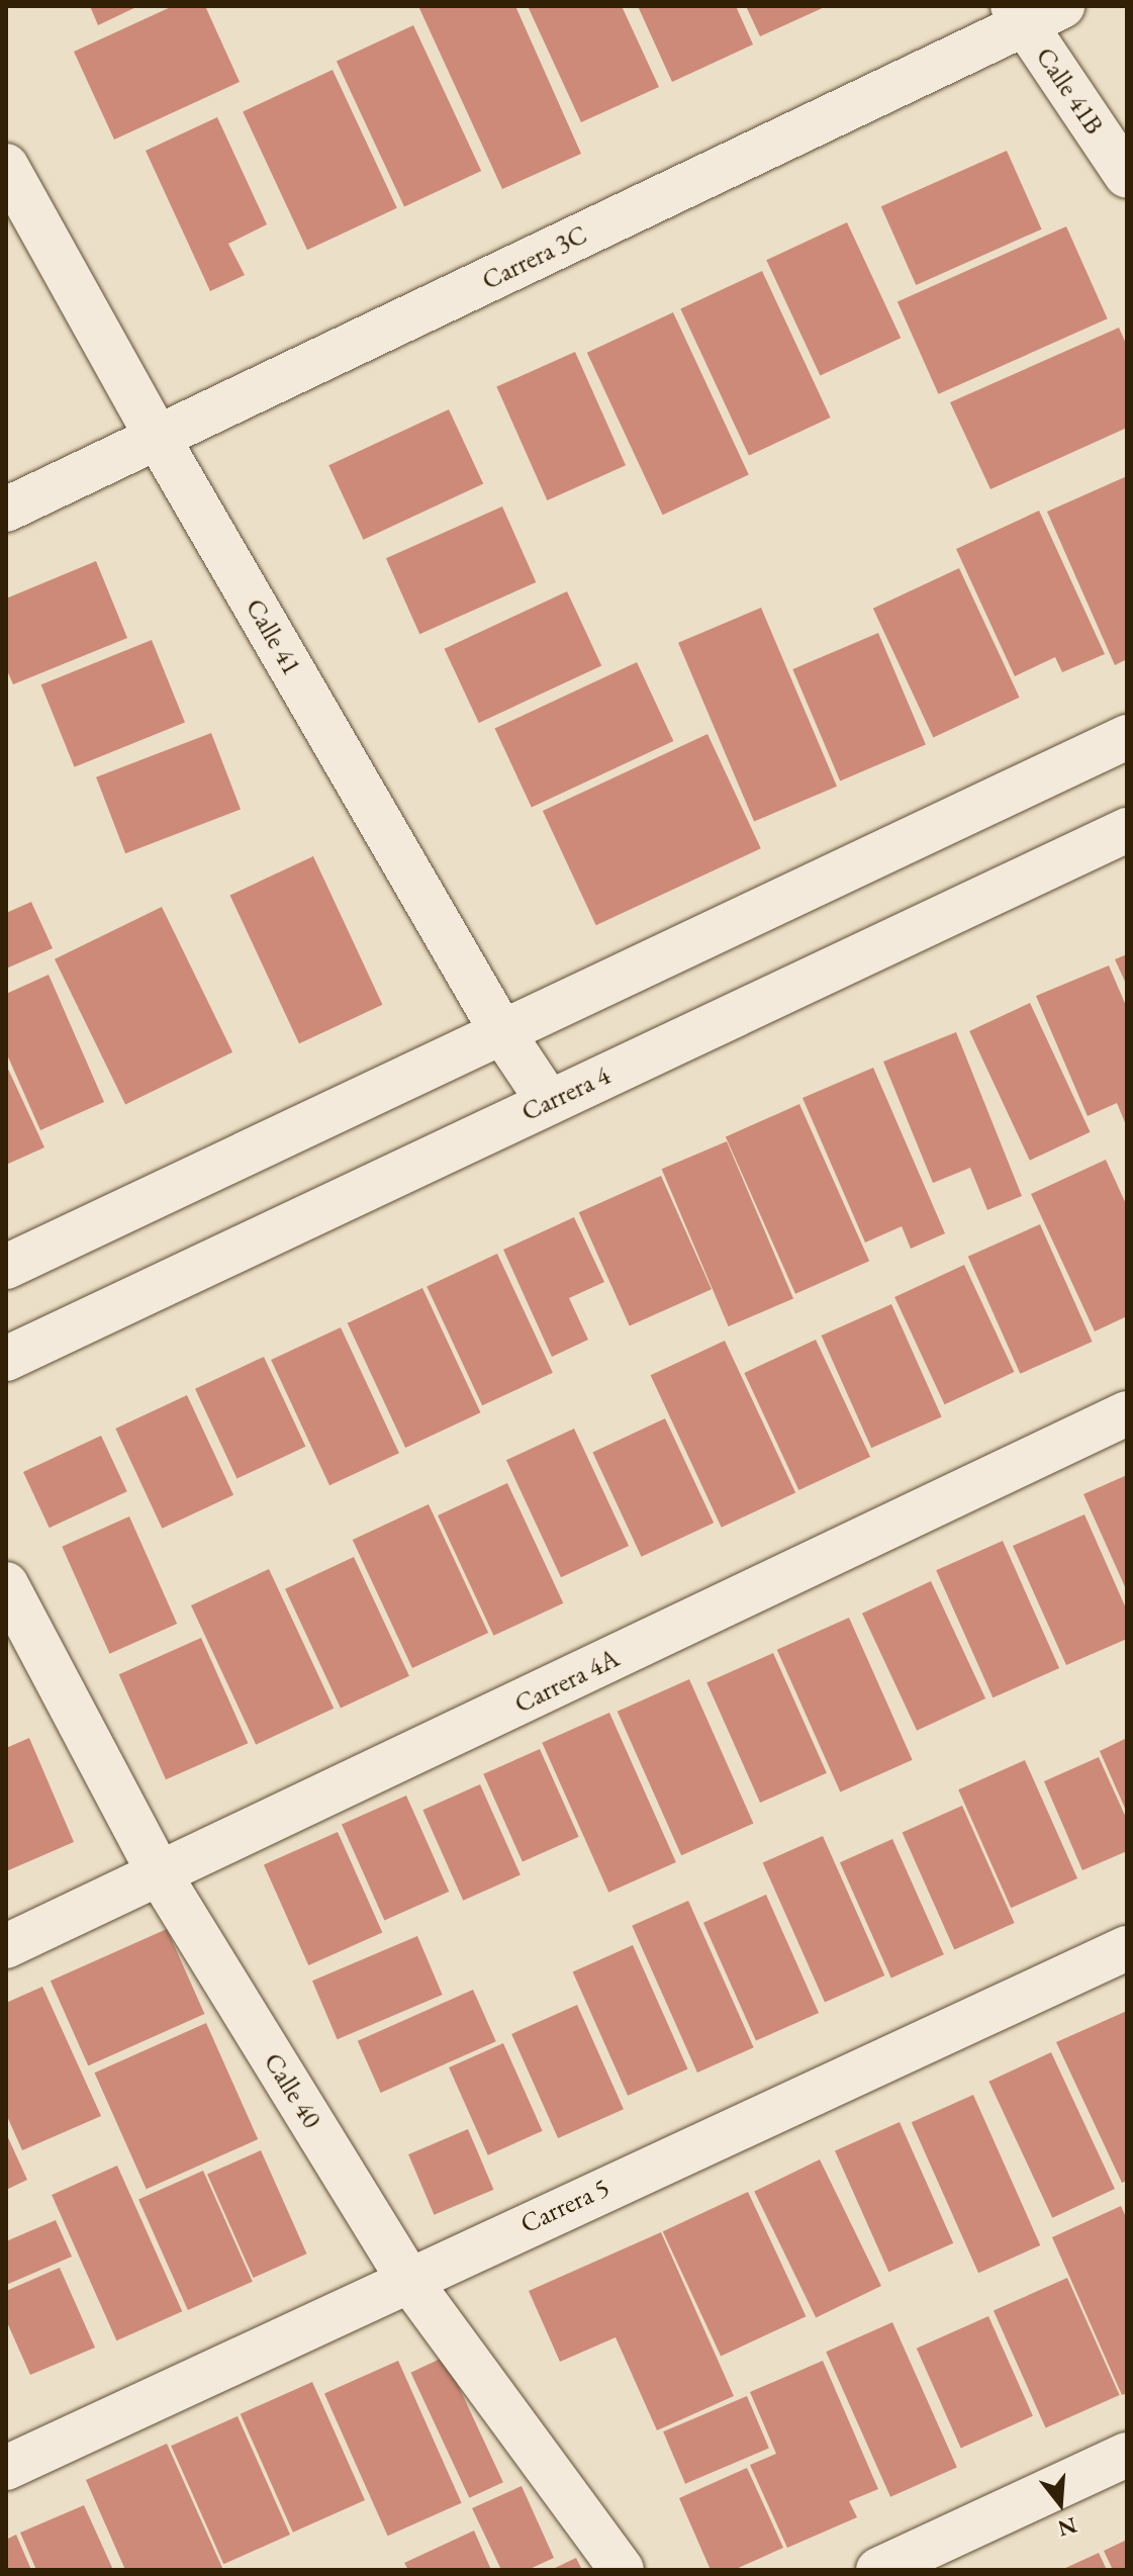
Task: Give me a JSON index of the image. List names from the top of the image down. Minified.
{"streets":{"street":["Calle 41B","Carrera 3C","Calle 41","Carrera 4","Carrera 4A","Calle 40","Carrera 5"]},"crossings":[["Calle 41B","Carrera 3C"],["Carrera 3C","Calle 41"],["Calle 41","Carrera 4"],["Carrera 4A","Calle 40"],["Calle 40","Carrera 5"]],"north":"bottom"}
